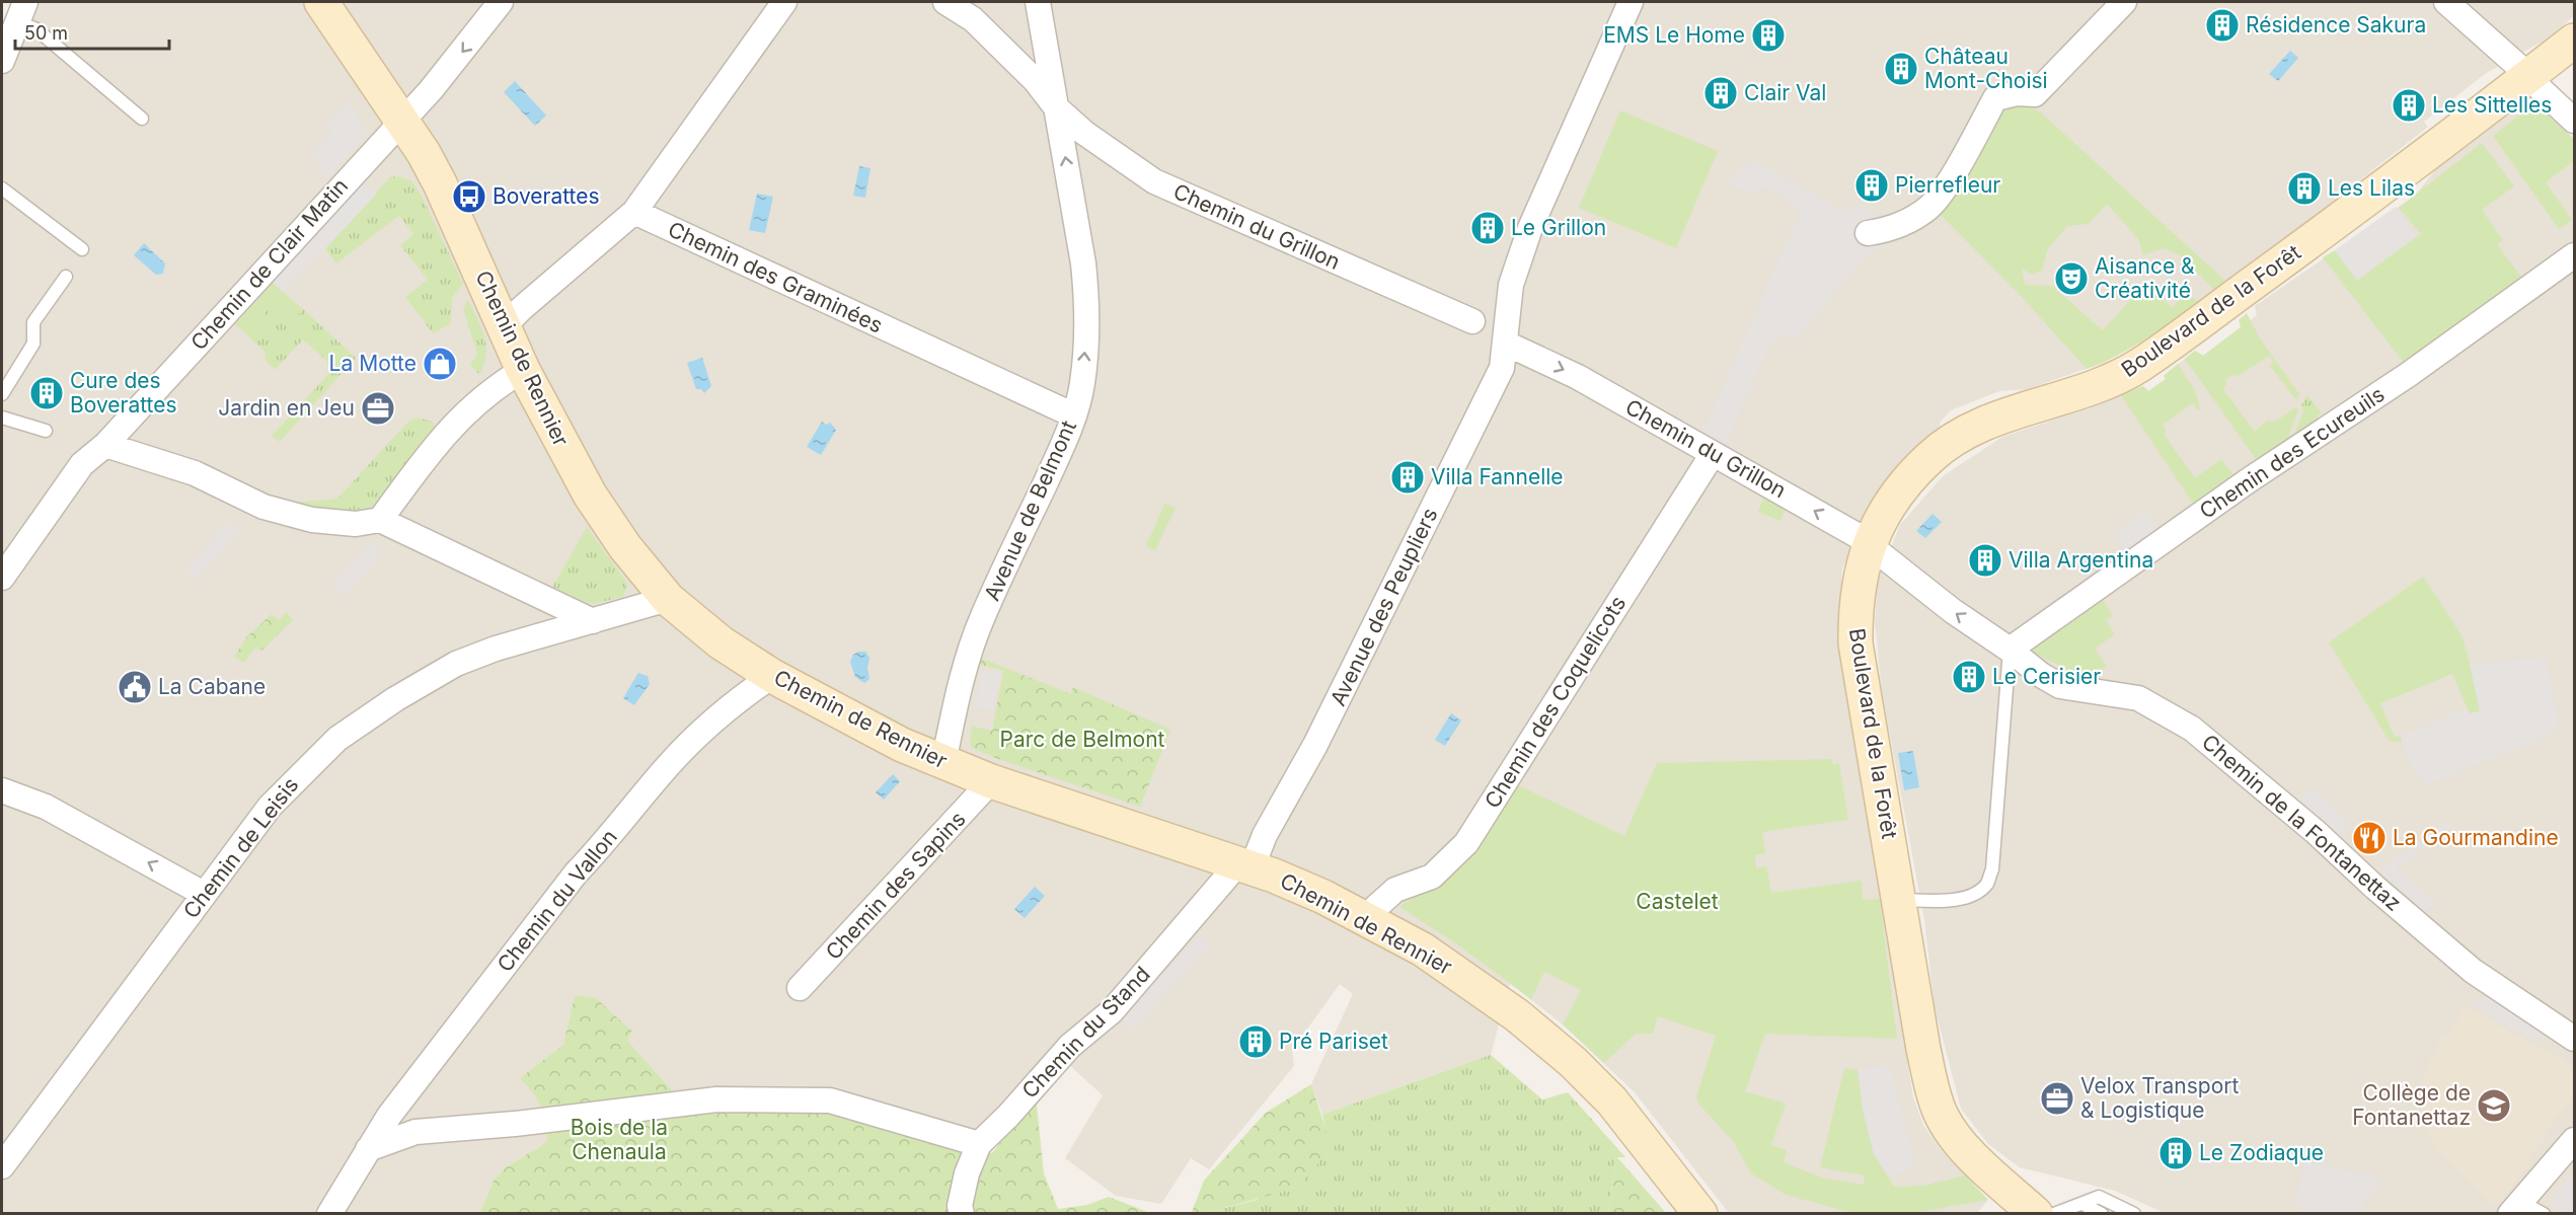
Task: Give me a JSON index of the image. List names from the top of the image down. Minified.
{"streets":{"street":["Chemin du Grillon","Chemin de Clair Matin","Chemin des Graminées","Boulevard de la Forêt","Chemin de Rennier","Chemin des Ecureuils","Avenue de Belmont","Avenue des Peupliers","Chemin des Coquelicots","Chemin de la Fontanettaz","Chemin de Leisis","Chemin des Sapins","Chemin du Vallon","Chemin du Stand"]},"crossings":[["Chemin du Grillon","Boulevard de la Forêt"],["Chemin du Grillon","Chemin des Ecureuils"],["Chemin du Grillon","Avenue de Belmont"],["Chemin du Grillon","Avenue des Peupliers"],["Chemin du Grillon","Chemin des Coquelicots"],["Chemin du Grillon","Chemin de la Fontanettaz"],["Chemin de Clair Matin","Chemin de Rennier"],["Chemin des Graminées","Avenue de Belmont"],["Chemin de Rennier","Avenue de Belmont"],["Chemin de Rennier","Avenue des Peupliers"],["Chemin de Rennier","Chemin des Coquelicots"],["Chemin de Rennier","Chemin de Leisis"],["Chemin de Rennier","Chemin des Sapins"],["Chemin de Rennier","Chemin du Vallon"],["Chemin de Rennier","Chemin du Stand"],["Chemin des Ecureuils","Chemin de la Fontanettaz"],["Avenue des Peupliers","Chemin du Stand"]],"one_way":["Avenue de Belmont"],"parks":["Parc de Belmont","Castelet","Bois de la Chenaula"],"places":{"building":["Résidence Sakura","EMS Le Home","Château Mont-Choisi","Clair Val","Les Sittelles","Pierrefleur","Les Lilas","Le Grillon","Cure des Boverattes","Villa Fannelle","Villa Argentina","Le Cerisier","Pré Pariset","Le Zodiaque"],"bus stop":["Boverattes"],"theatre":["Aisance & Créativité"],"shop":["La Motte"],"office":["Jardin en Jeu","Velox Transport & Logistique"],"public building":["La Cabane"],"restaurant":["La Gourmandine"],"school or university":["Collège de Fontanettaz"]},"scale_bar":"50 m"}
